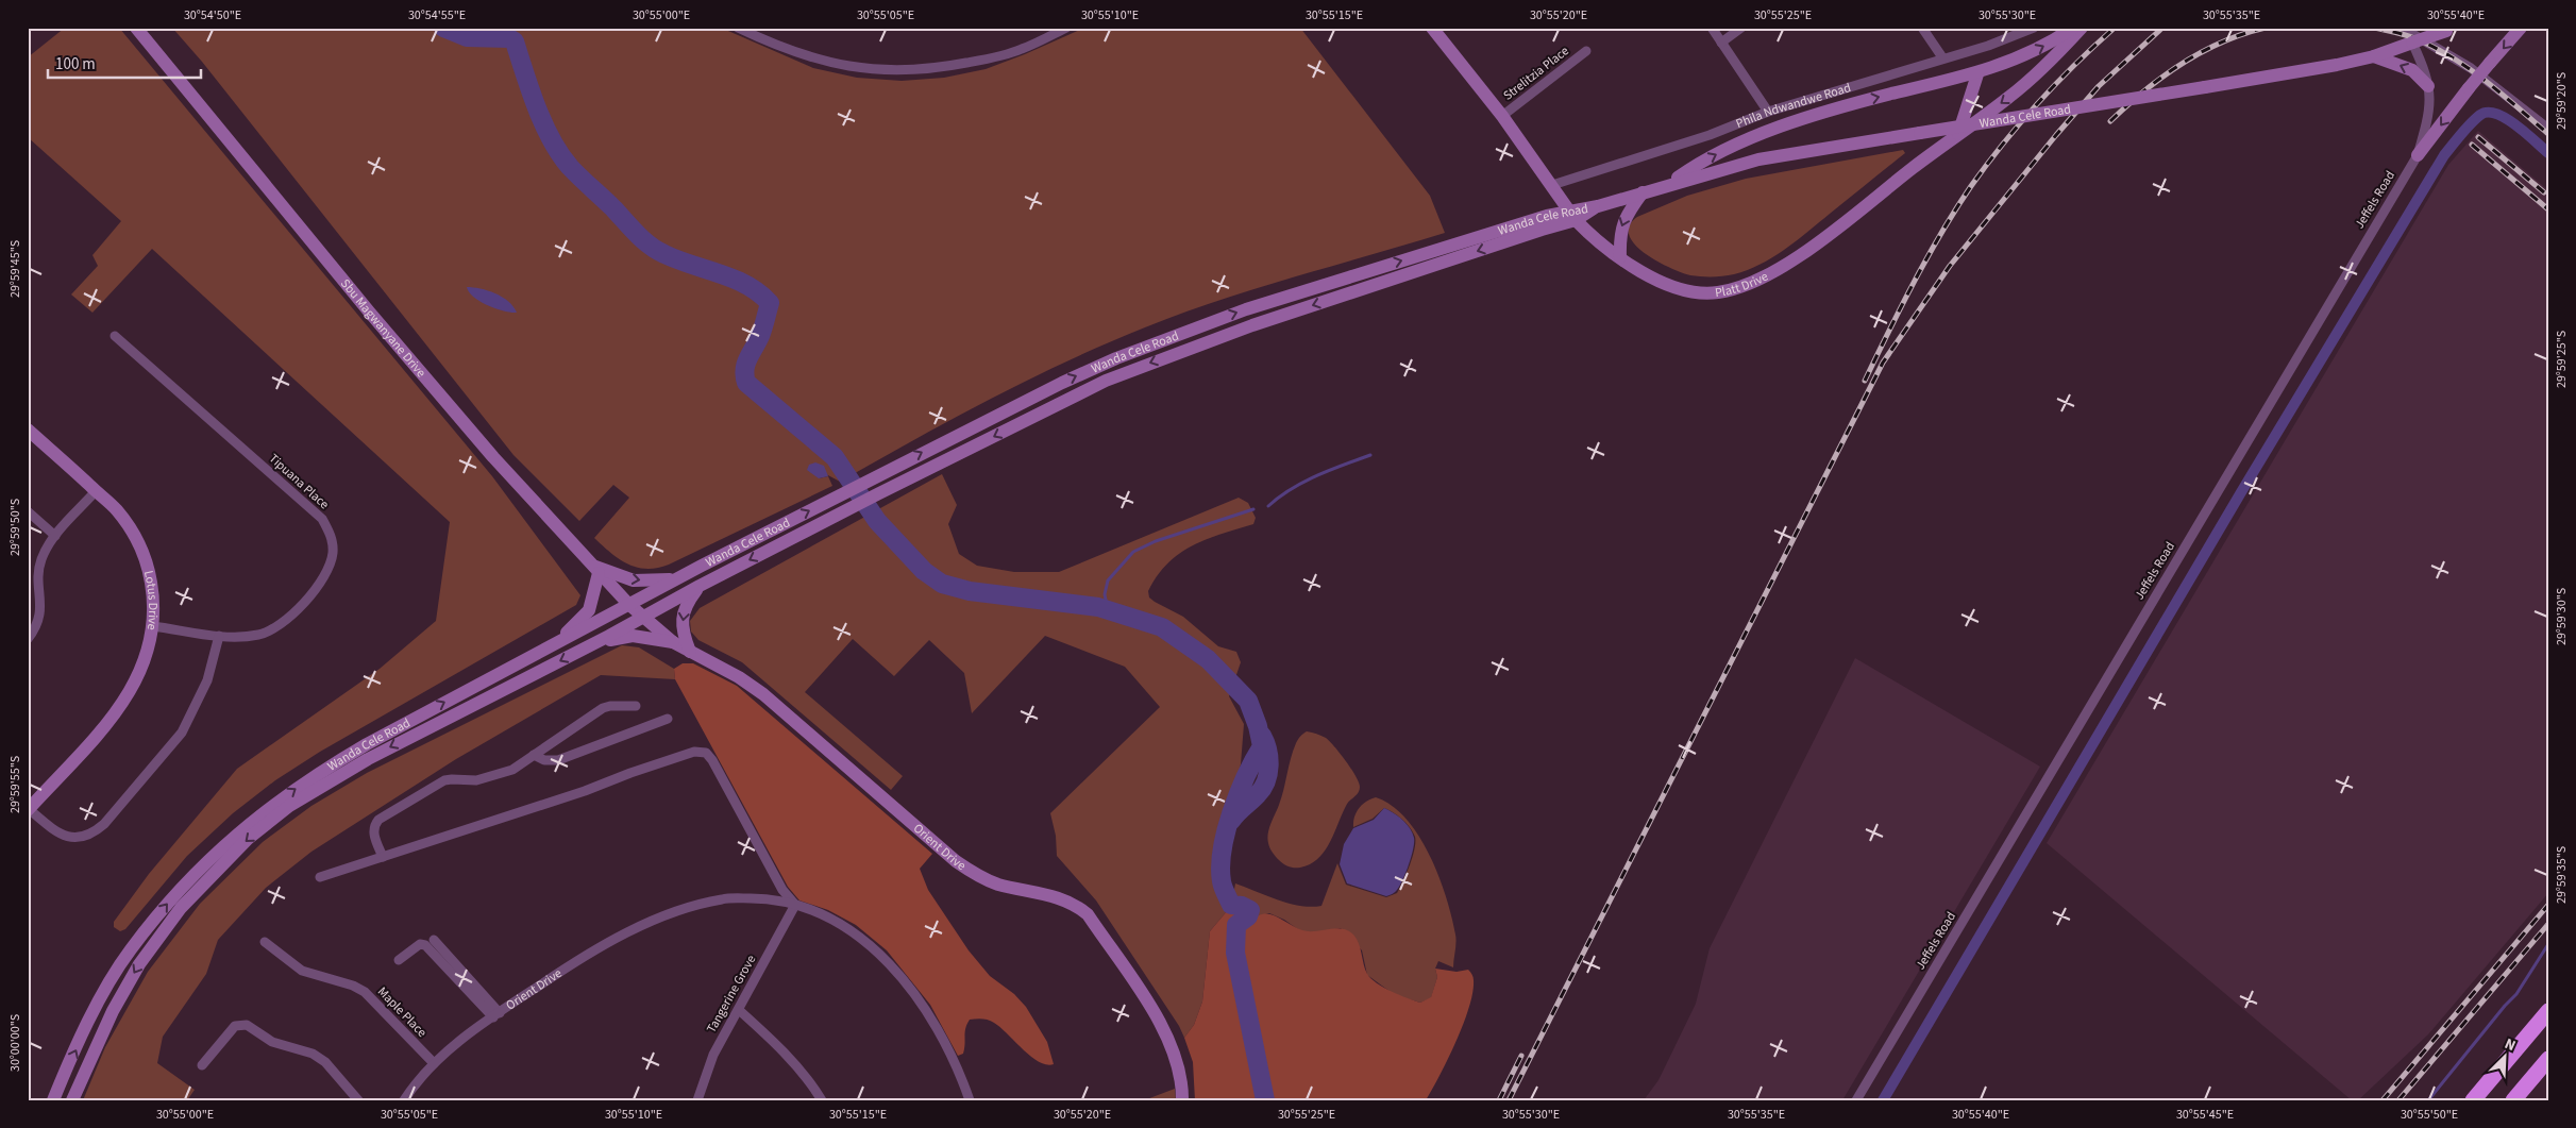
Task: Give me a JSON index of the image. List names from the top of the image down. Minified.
{"streets":{"main road":["Phila Ndwandwe Road","Wanda Cele Road","Platt Drive","Sbu Magwanyane Drive","Lotus Drive","Orient Drive"],"street":["Strelitzia Place","Jeffels Road","Tipuana Place","Tangerine Grove","Maple Place"]},"crossings":[["Strelitzia Place","Platt Drive"],["Phila Ndwandwe Road","Wanda Cele Road"],["Phila Ndwandwe Road","Platt Drive"],["Wanda Cele Road","Jeffels Road"],["Wanda Cele Road","Platt Drive"],["Wanda Cele Road","Sbu Magwanyane Drive"],["Wanda Cele Road","Orient Drive"],["Sbu Magwanyane Drive","Orient Drive"],["Tipuana Place","Lotus Drive"],["Orient Drive","Tangerine Grove"],["Orient Drive","Maple Place"]],"scale_bar":"100 m","north":"top right","coordinates":["30°54'50\"E","30°54'55\"E","30°55'00\"E","30°55'05\"E","30°55'10\"E","30°55'15\"E","30°55'20\"E","30°55'25\"E","30°55'30\"E","30°55'35\"E","30°55'40\"E","29°59'20\"S","29°59'45\"S","29°59'25\"S","29°59'50\"S","29°59'30\"S","29°59'55\"S","29°59'35\"S","30°00'00\"S","30°55'45\"E","30°55'50\"E"]}
